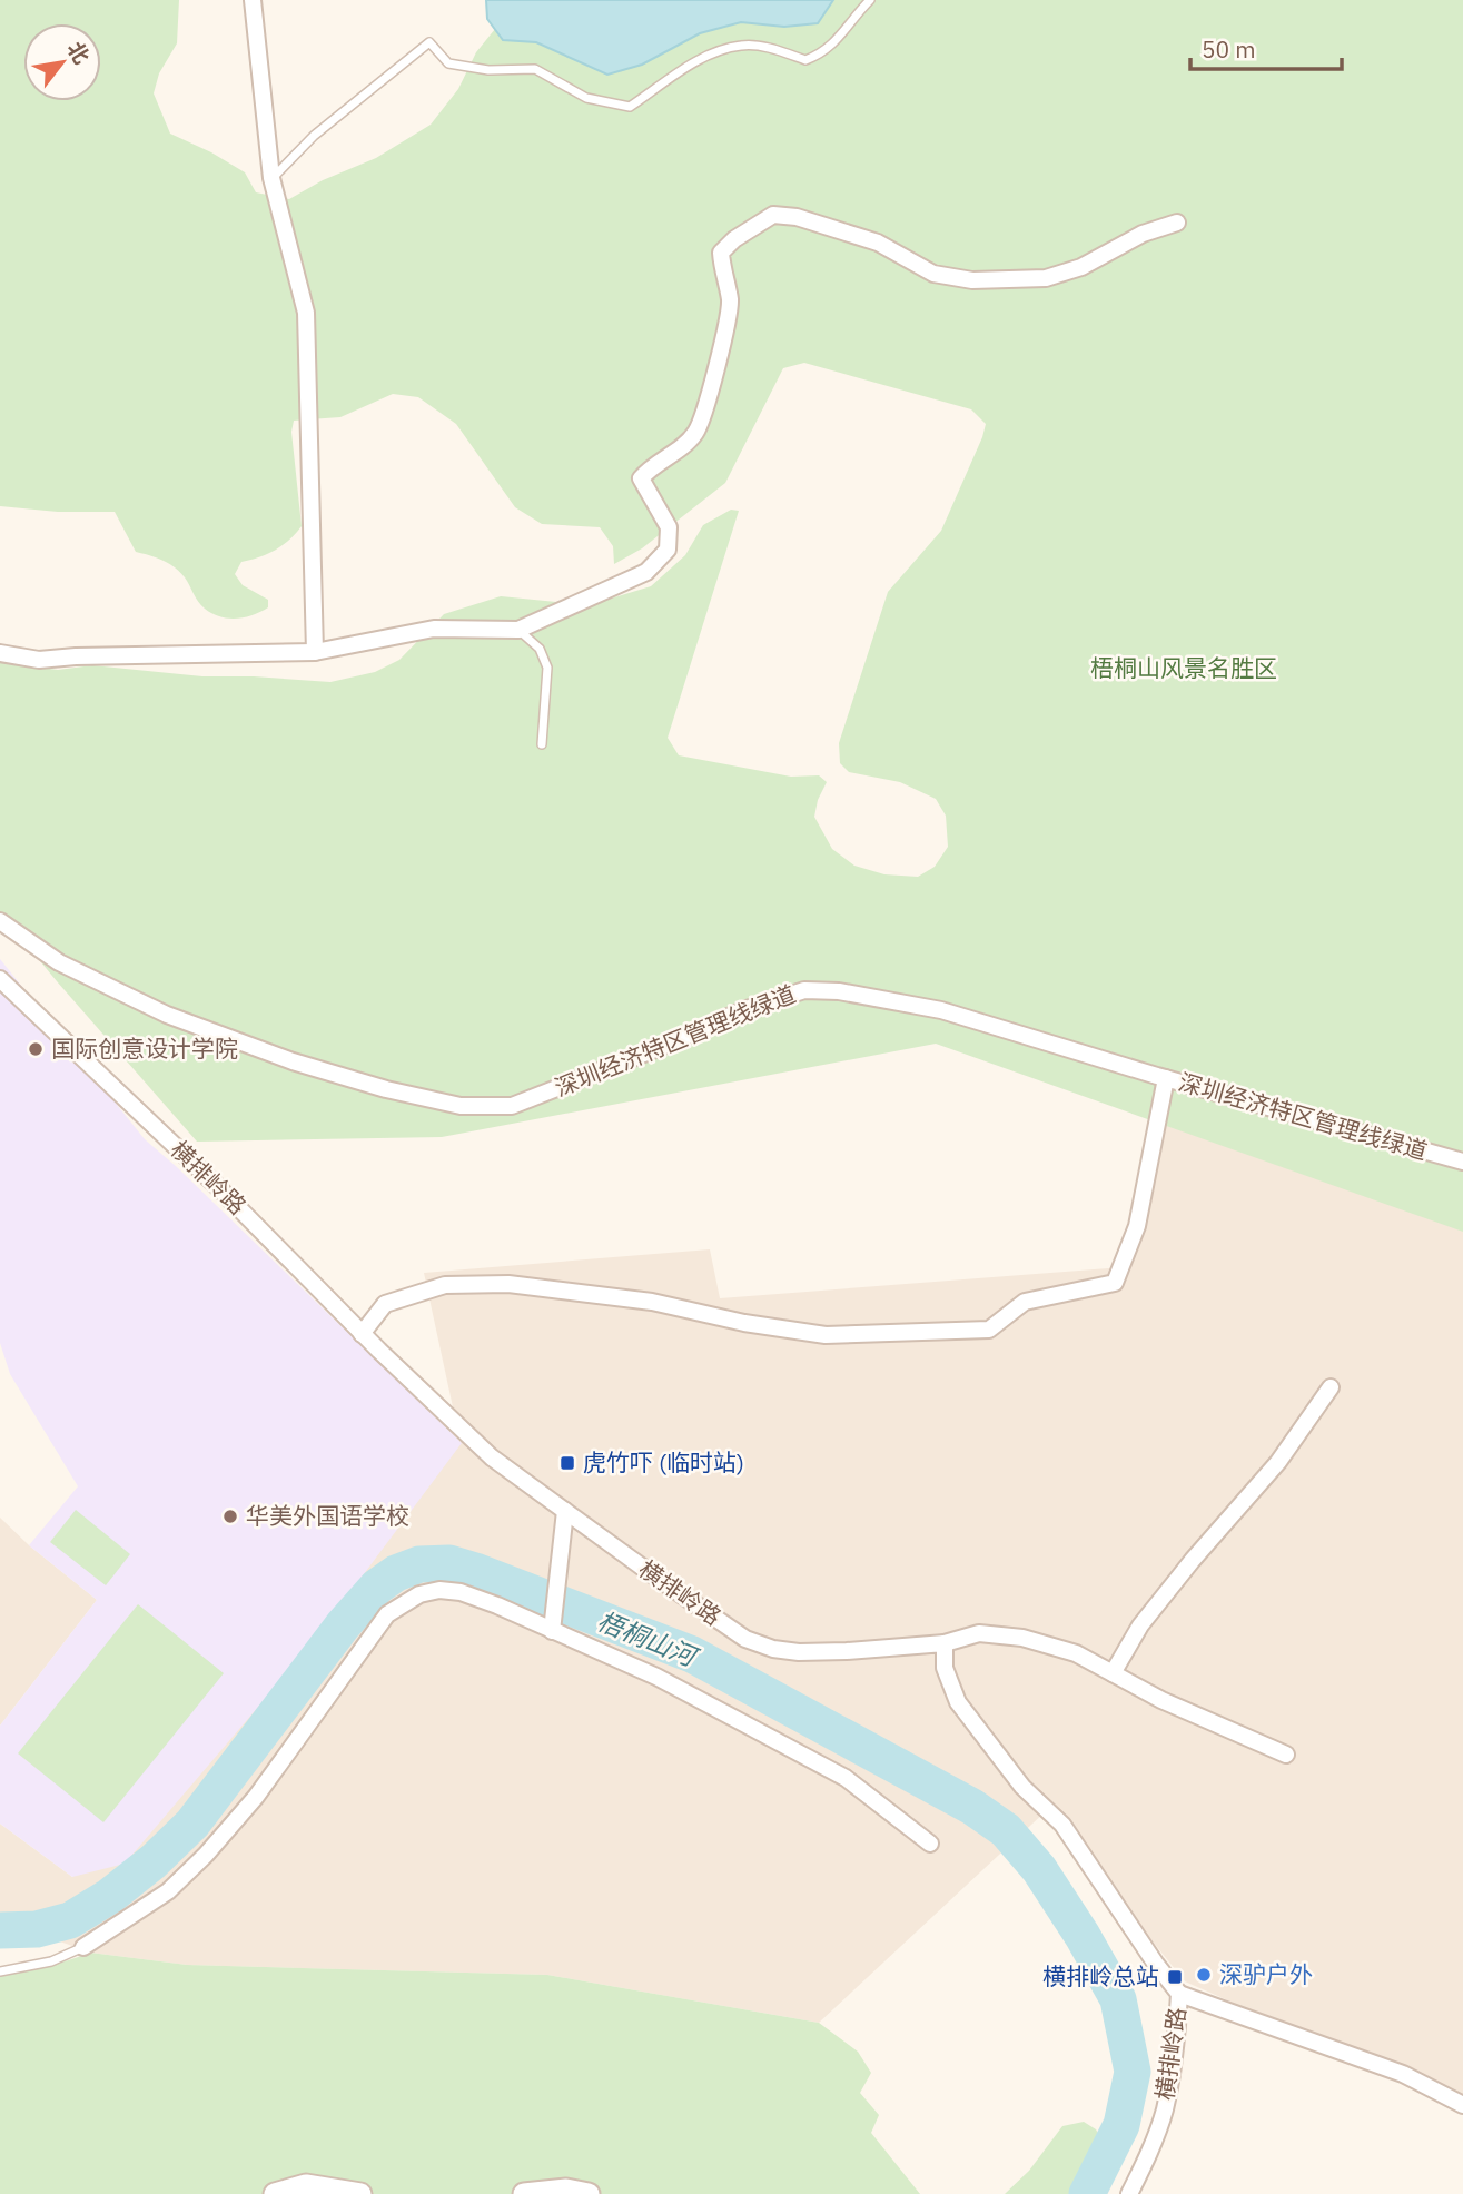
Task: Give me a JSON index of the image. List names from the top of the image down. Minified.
{"streets":{"street":["深圳经济特区管理线绿道","横排岭路"]},"water":["梧桐山河"],"parks":["梧桐山风景名胜区"],"places":{"other":["国际创意设计学院","华美外国语学校","深驴户外"],"transit":["虎竹吓 (临时站)","横排岭总站"]},"scale_bar":"50 m","north":"top right"}
